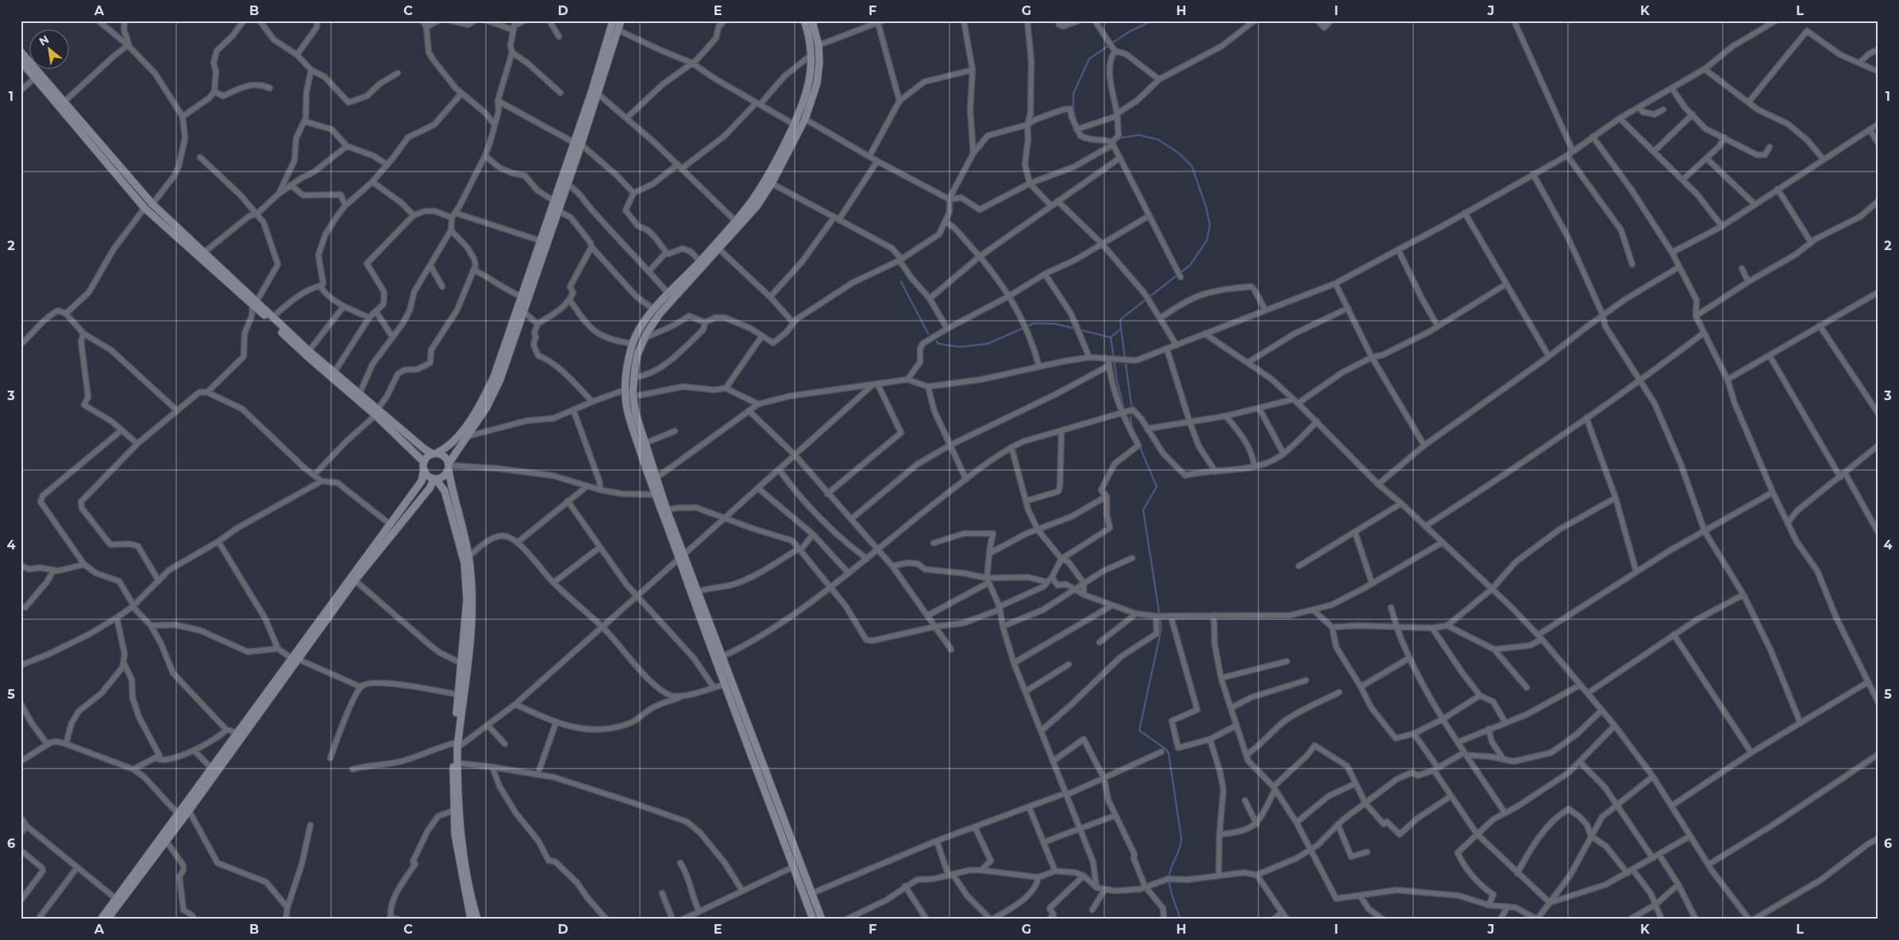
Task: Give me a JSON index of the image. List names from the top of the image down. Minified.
{"north":"top left","grid":{"columns":["A","B","C","D","E","F","G","H","I","J","K","L"],"rows":["1","2","3","4","5","6"]}}
